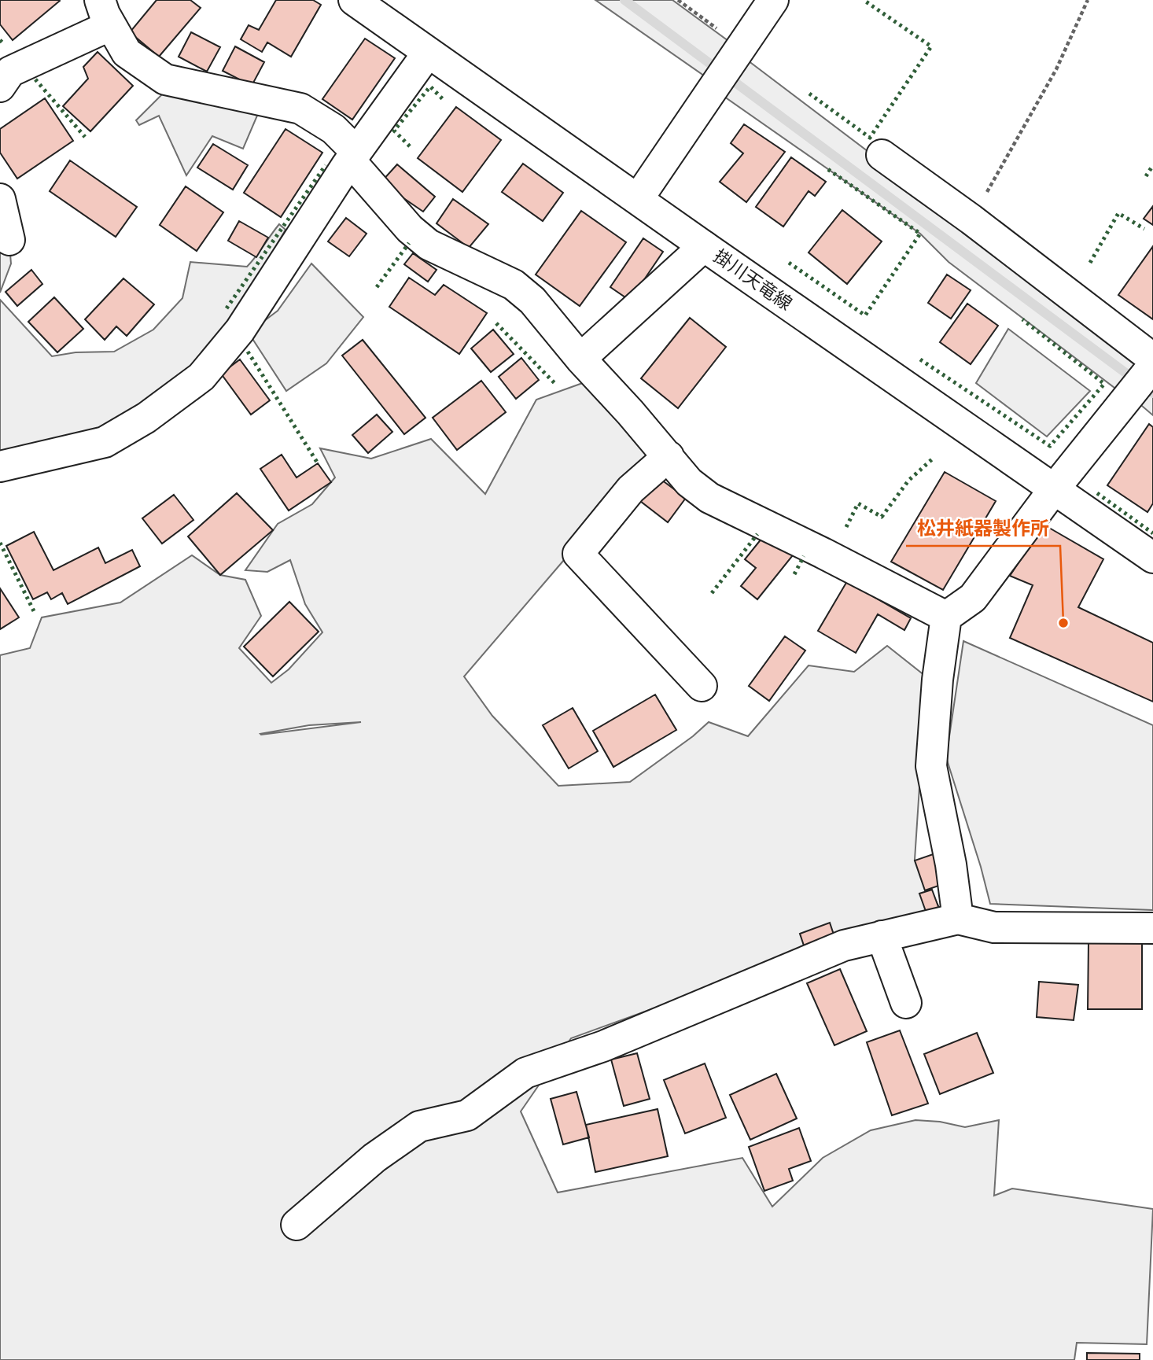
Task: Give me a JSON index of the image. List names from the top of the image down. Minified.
{"streets":{"street":["掛川天竜線"]},"places":["松井紙器製作所"]}
